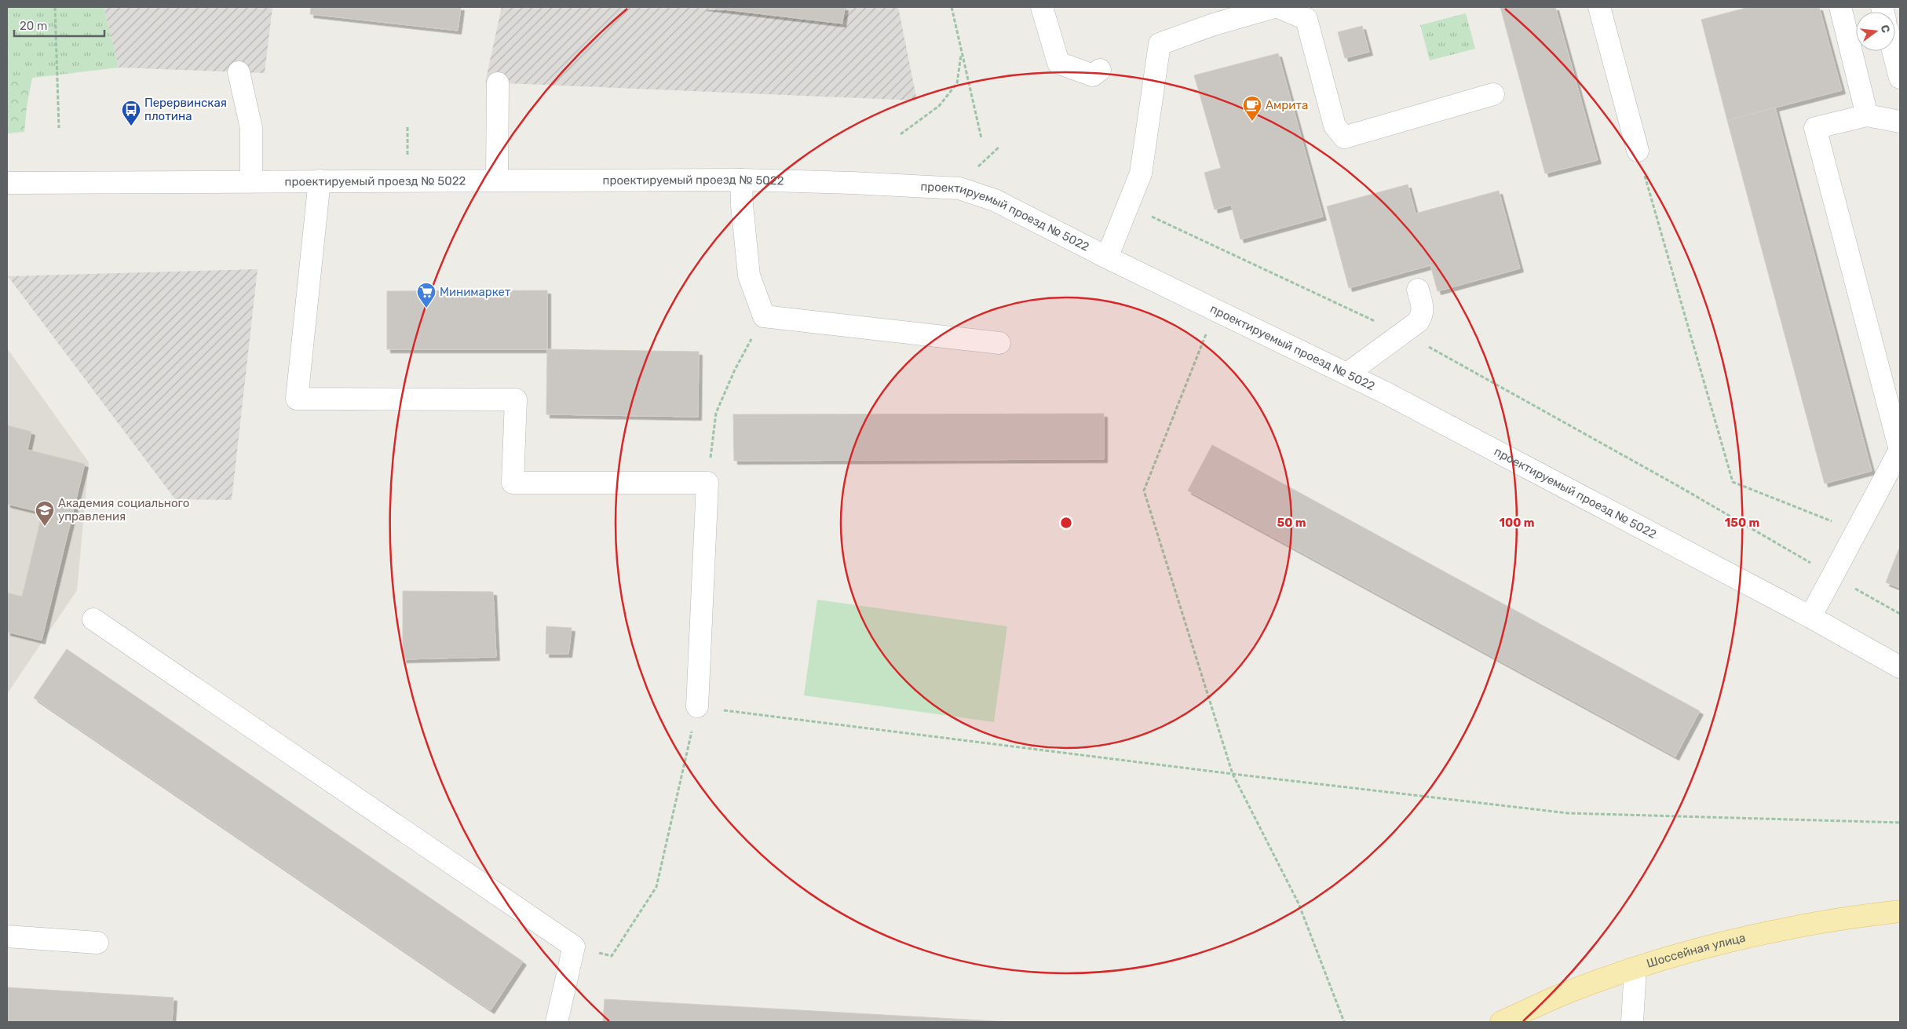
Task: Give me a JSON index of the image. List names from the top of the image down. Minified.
{"streets":{"main road":["Шоссейная улица"],"street":["проектируемый проезд № 5022"]},"places":{"cafe":["Амрита"],"bus stop":["Перервинская плотина"],"supermarket":["Минимаркет"],"school or university":["Академия социального управления"]},"scale_bar":"20 m","north":"right","rings":["50 m","100 m","150 m"]}
